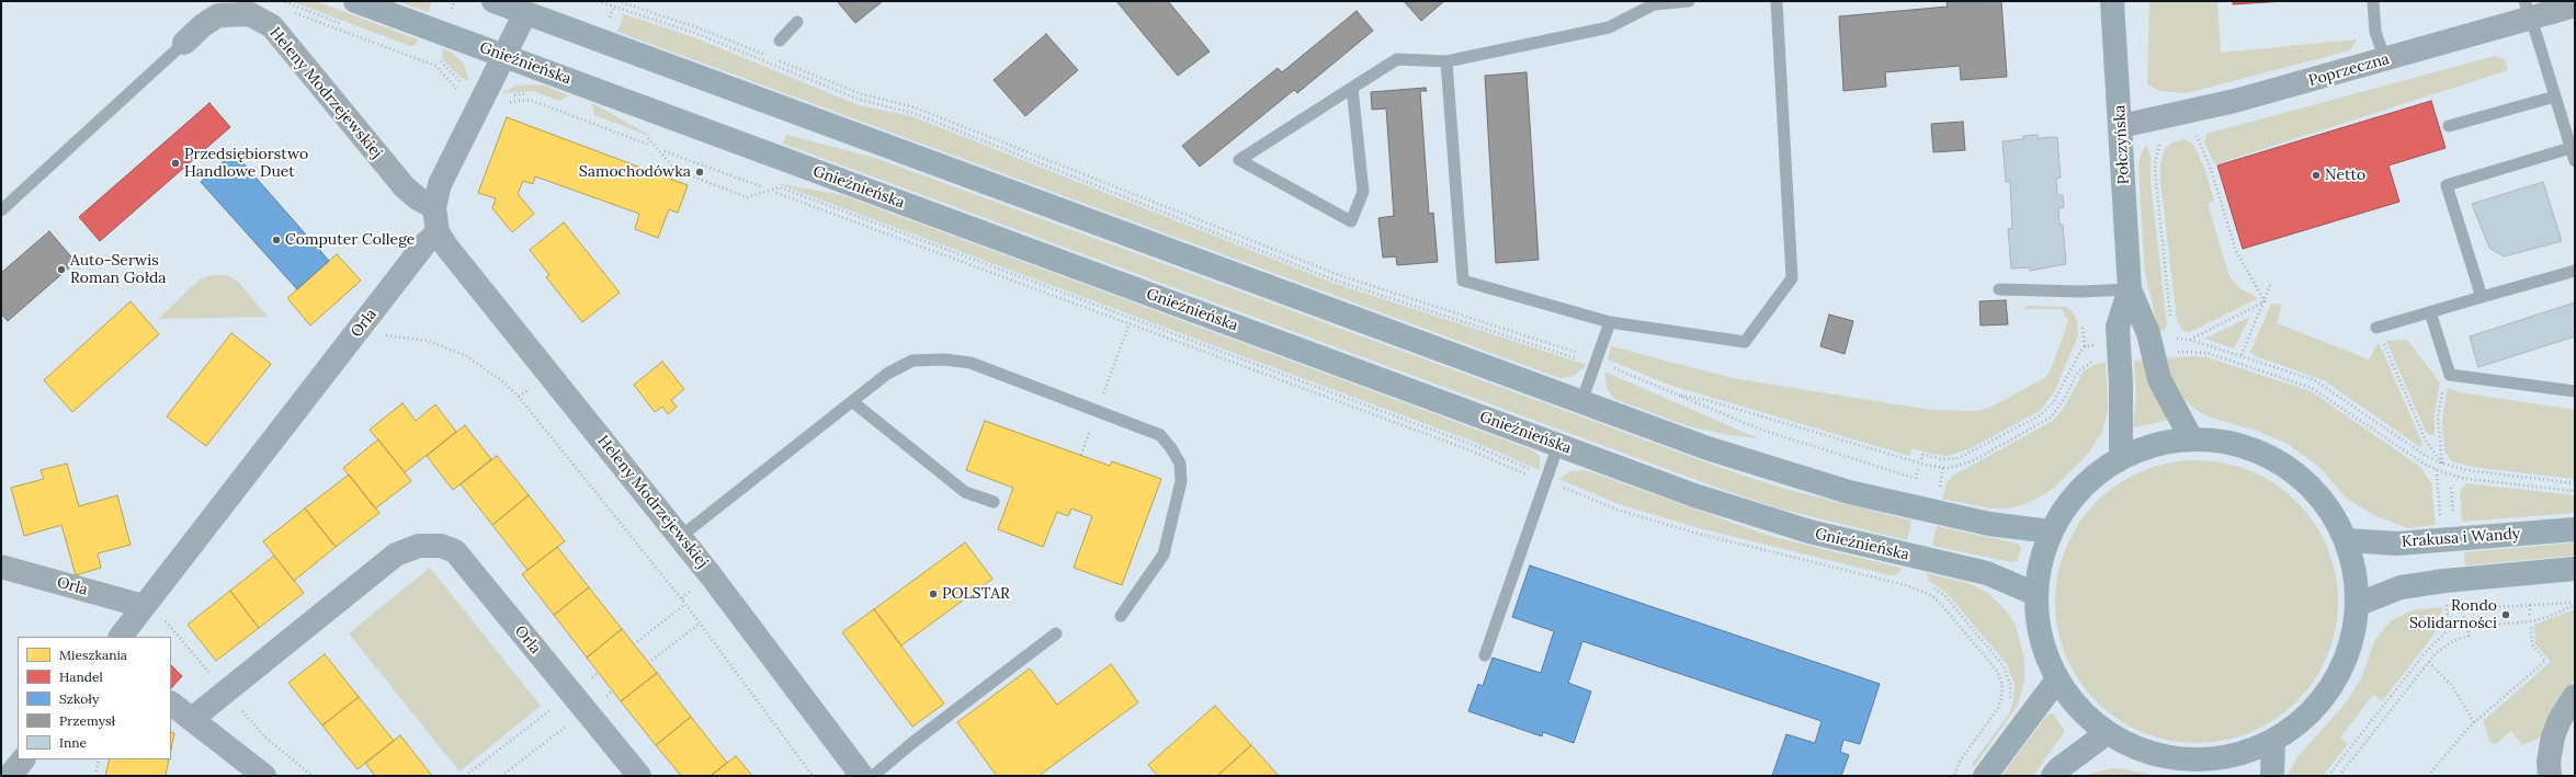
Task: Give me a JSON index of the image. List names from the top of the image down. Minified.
{"streets":{"street":["Gnieźnieńska","Poprzeczna","Heleny Modrzejewskiej","Połczyńska","Orla","Krakusa i Wandy"]},"crossings":[["Poprzeczna","Połczyńska"],["Heleny Modrzejewskiej","Orla"]],"places":["Przedsiębiorstwo Handlowe Duet","Samochodówka","Netto","Computer College","Auto-Serwis Roman Gołda","POLSTAR","Rondo Solidarności"],"legend":["Mieszkania","Handel","Szkoły","Przemysł","Inne"]}
